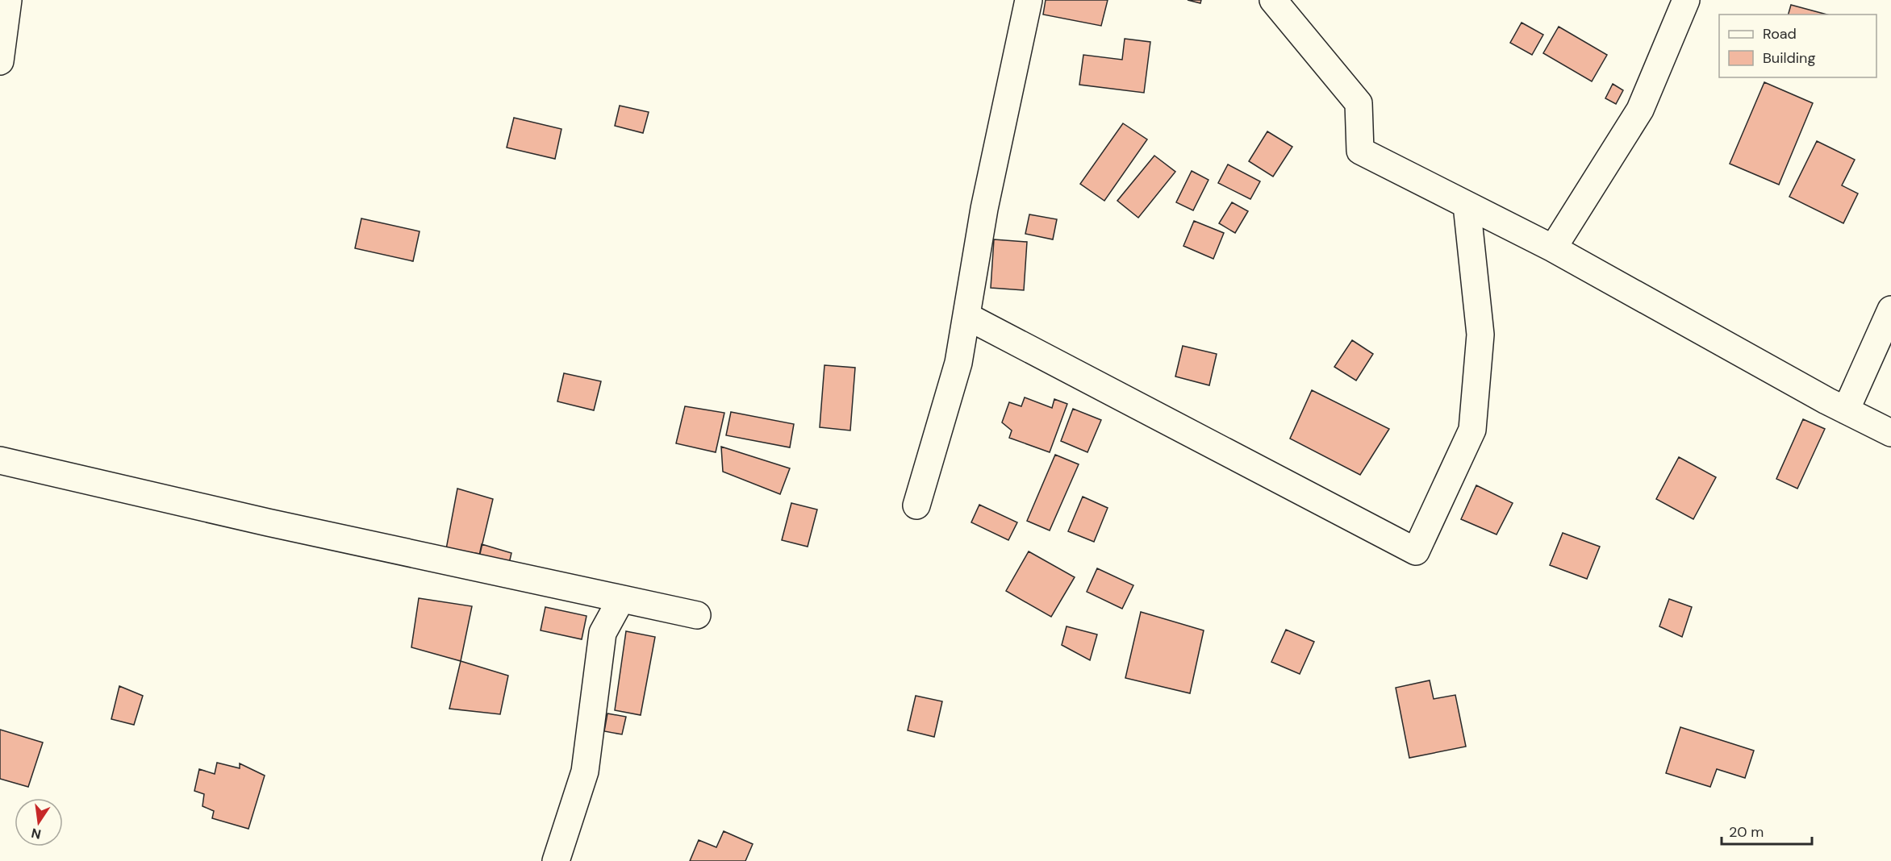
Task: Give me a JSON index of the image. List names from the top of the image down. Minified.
{"legend":["Road","Building"],"scale_bar":"20 m","north":"bottom"}
